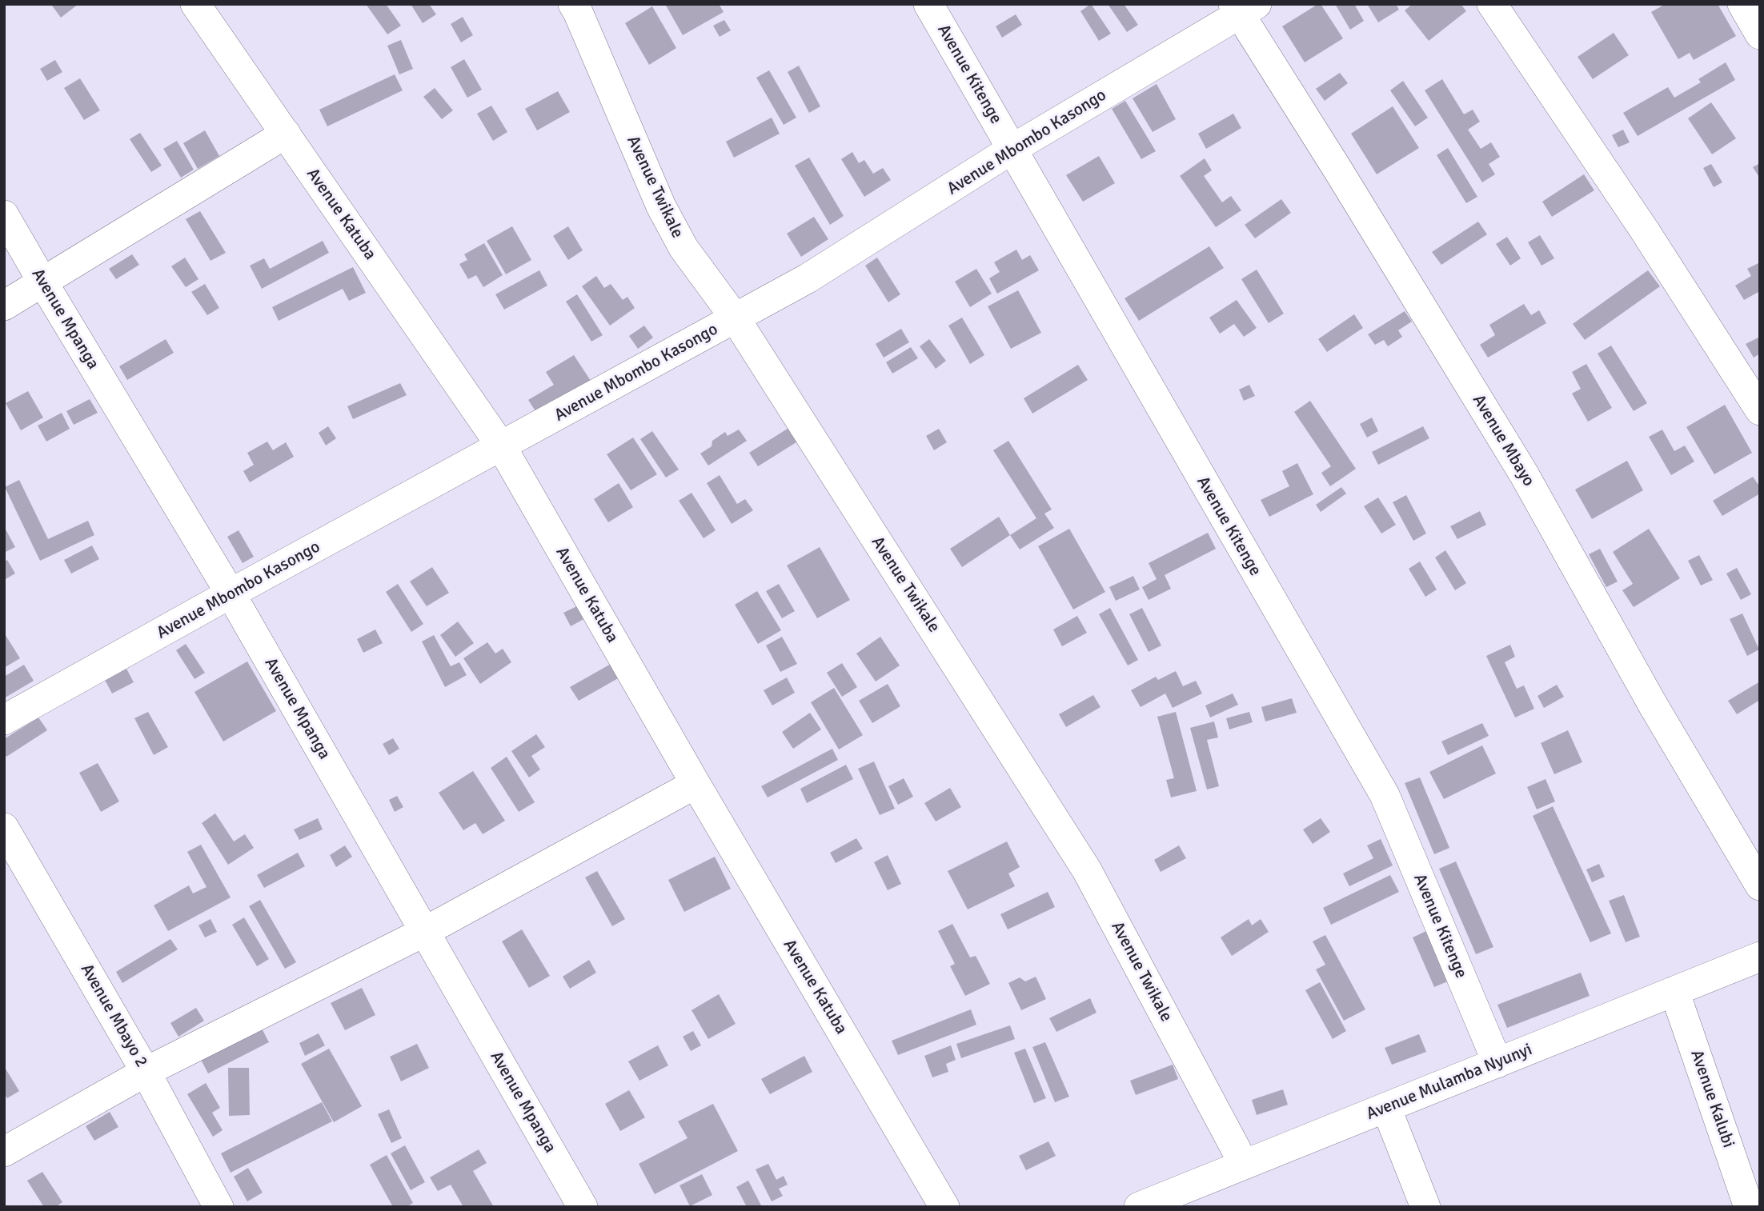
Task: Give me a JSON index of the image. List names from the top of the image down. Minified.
{"streets":{"street":["Avenue Kitenge","Avenue Mbombo Kasongo","Avenue Twikale","Avenue Katuba","Avenue Mpanga","Avenue Mbayo","Avenue Mbayo 2","Avenue Mulamba Nyunyi","Avenue Kalubi"]},"crossings":[["Avenue Kitenge","Avenue Mbombo Kasongo"],["Avenue Kitenge","Avenue Mulamba Nyunyi"],["Avenue Mbombo Kasongo","Avenue Twikale"],["Avenue Mbombo Kasongo","Avenue Katuba"],["Avenue Mbombo Kasongo","Avenue Mpanga"],["Avenue Mbombo Kasongo","Avenue Mbayo"],["Avenue Twikale","Avenue Mulamba Nyunyi"],["Avenue Mulamba Nyunyi","Avenue Kalubi"]]}
